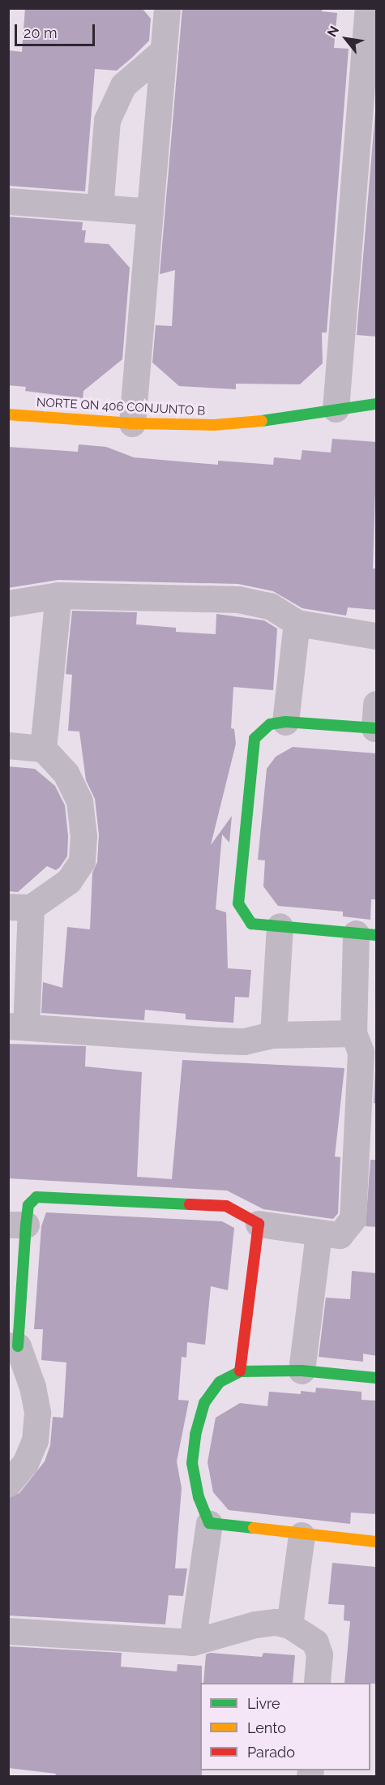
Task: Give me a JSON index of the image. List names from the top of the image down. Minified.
{"streets":{"street":["NORTE QN 406 CONJUNTO B"]},"legend":["Livre","Lento","Parado"],"scale_bar":"20 m","north":"top left"}
